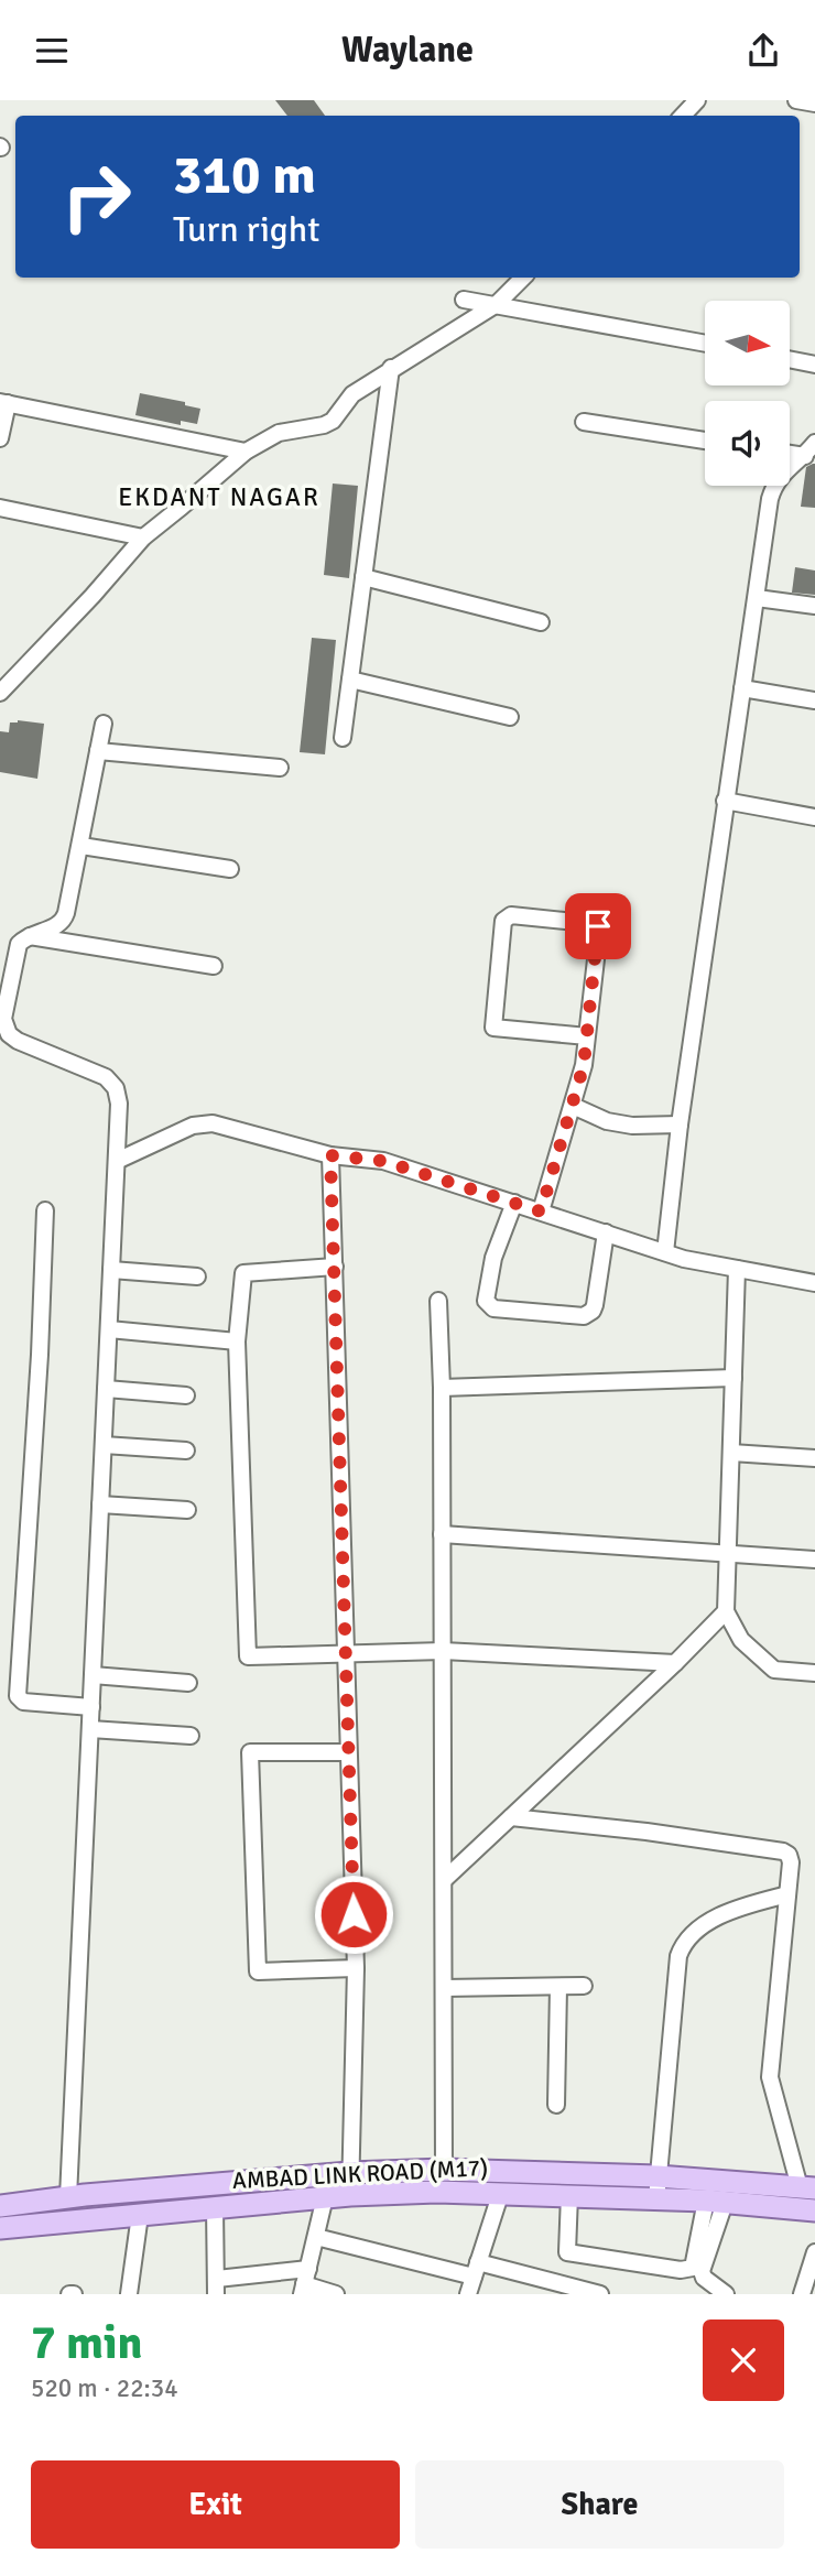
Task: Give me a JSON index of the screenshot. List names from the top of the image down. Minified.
{"streets":{"main road":["AMBAD LINK ROAD (M17)"]},"districts":["EKDANT NAGAR"],"north":"right","page":{"header":"Waylane","turn":["310 m","Turn right"],"heading":["7 min","520 m · 22:34"],"buttons":["Exit","Share"]}}
